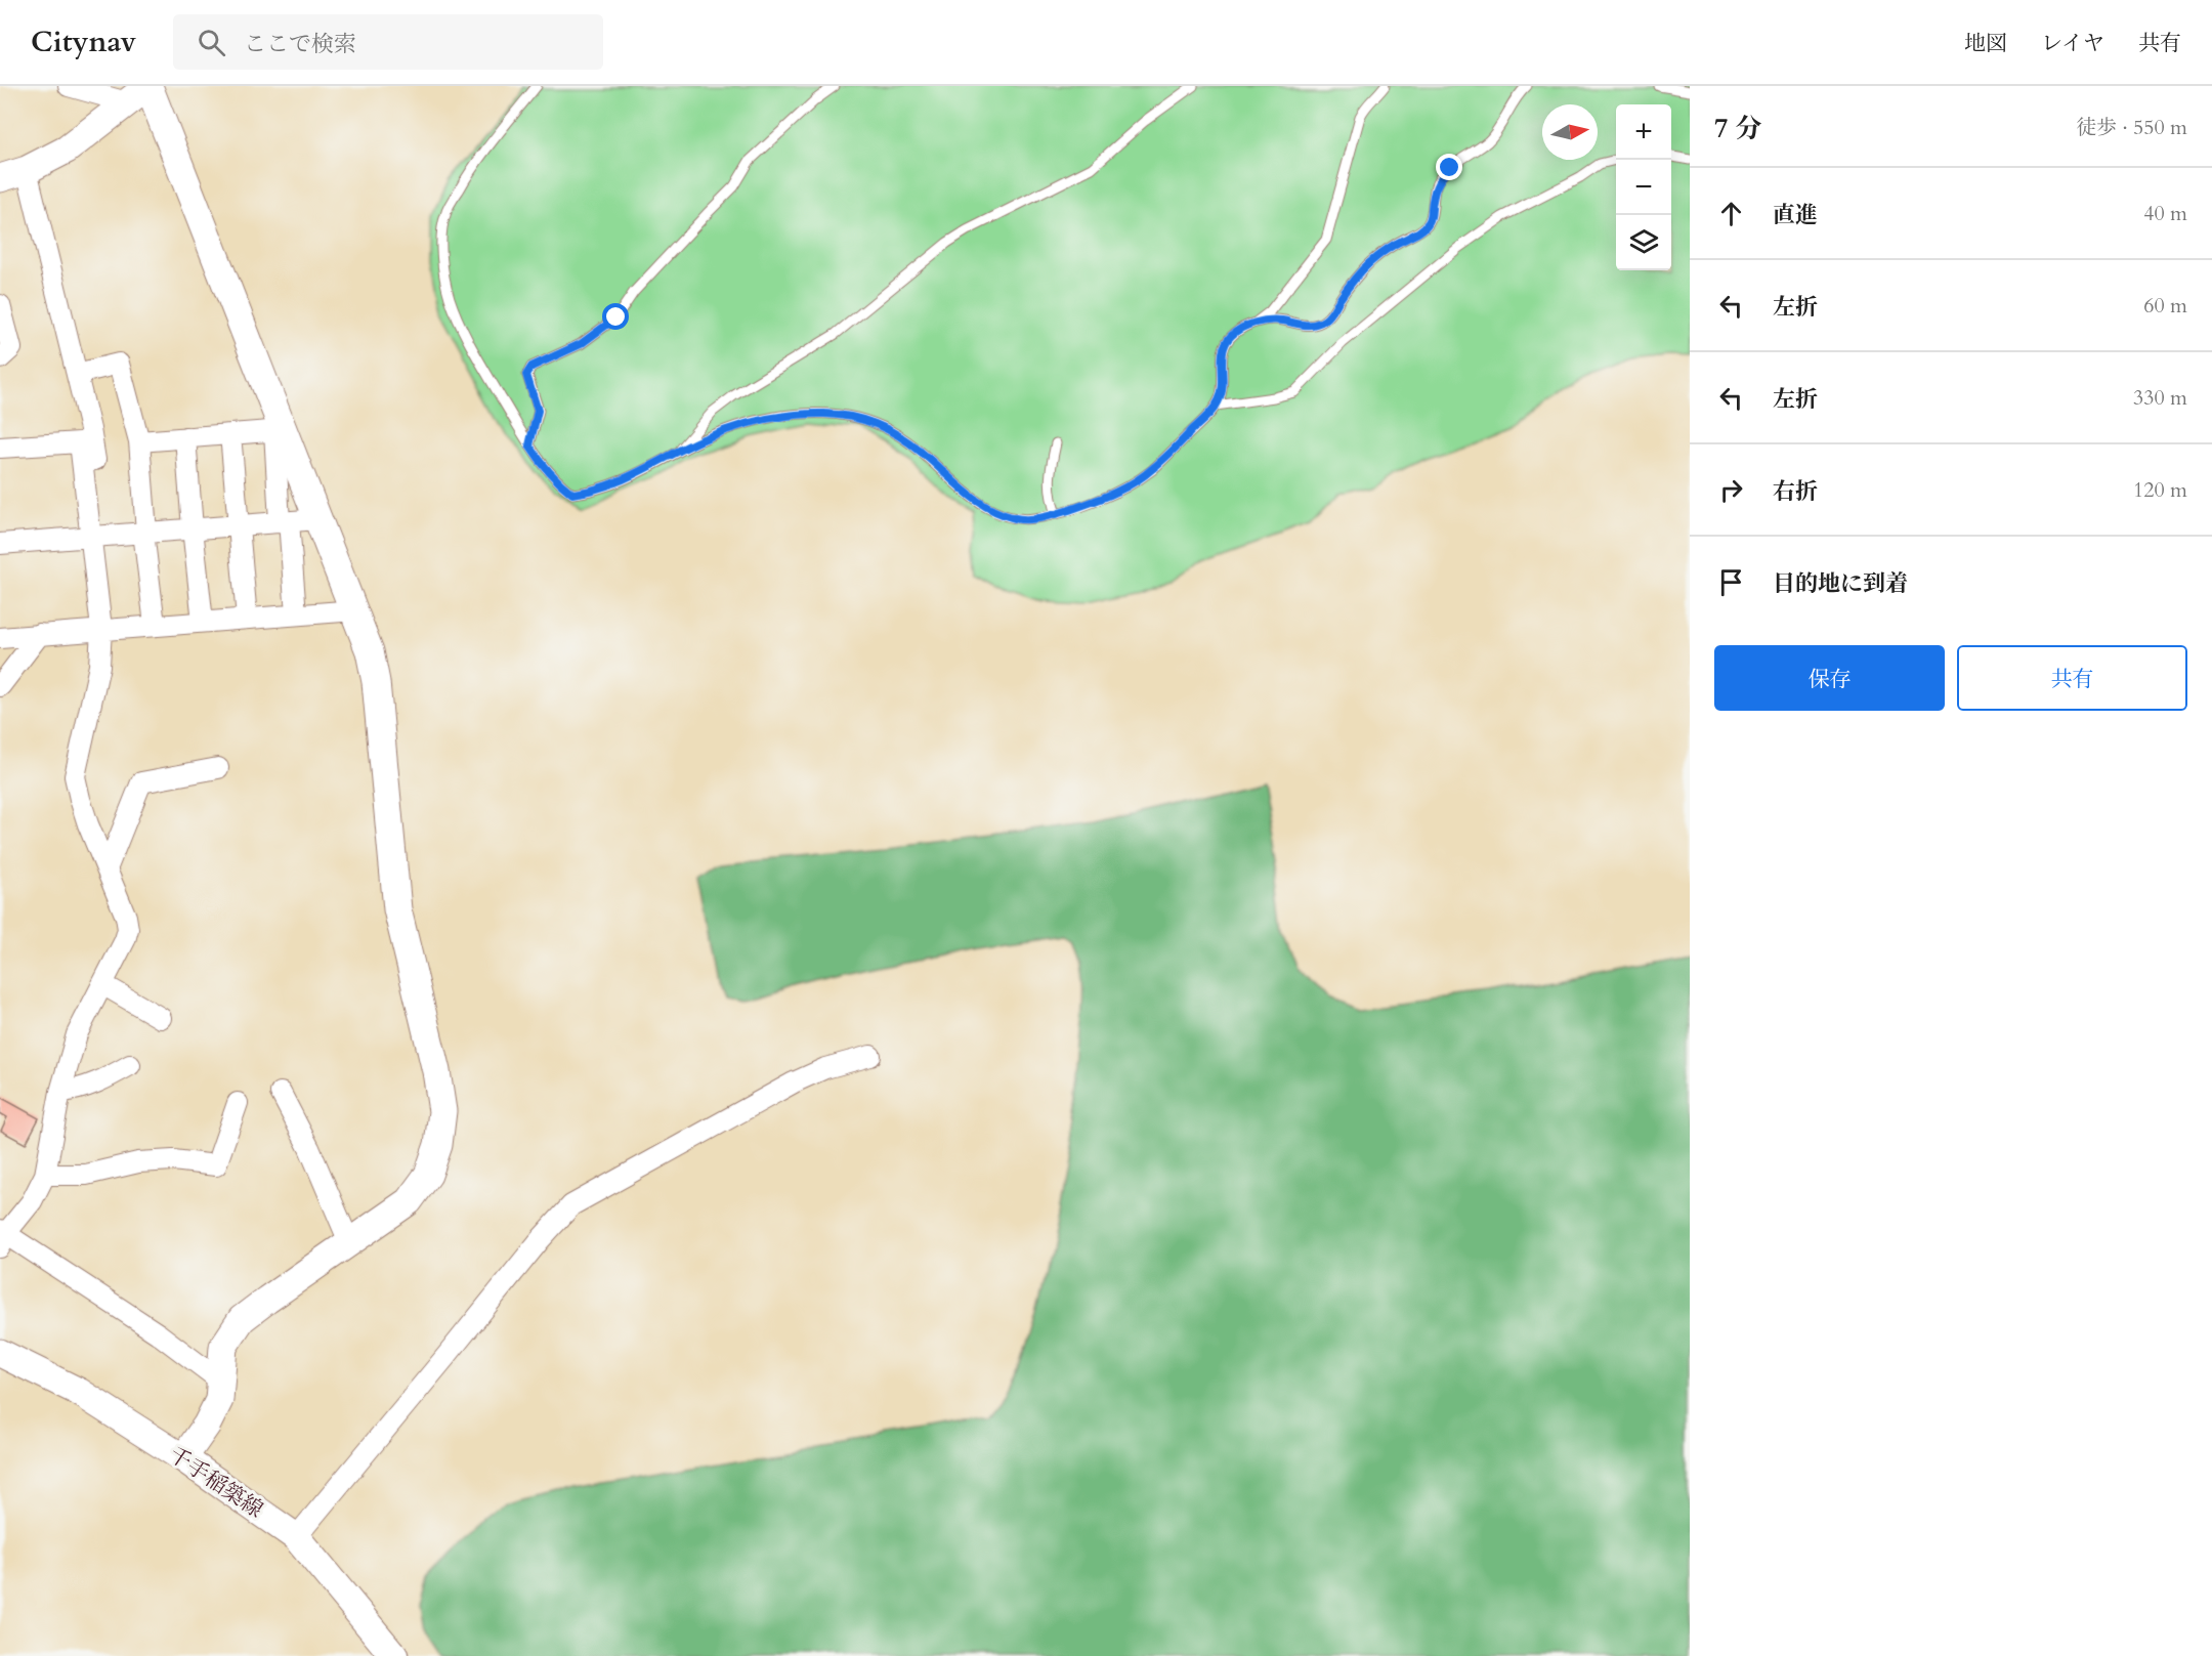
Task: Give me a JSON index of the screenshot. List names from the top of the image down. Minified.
{"streets":{"street":["千手稲築線"]},"north":"right","page":{"header":"Citynav","search":"ここで検索","nav":["地図","レイヤ","共有"],"heading":["7 分","徒歩 · 550 m"],"map_buttons":["+","−"],"list":[["直進","40 m"],["左折","60 m"],["左折","330 m"],["右折","120 m"],"目的地に到着"],"buttons":["保存","共有"]}}
